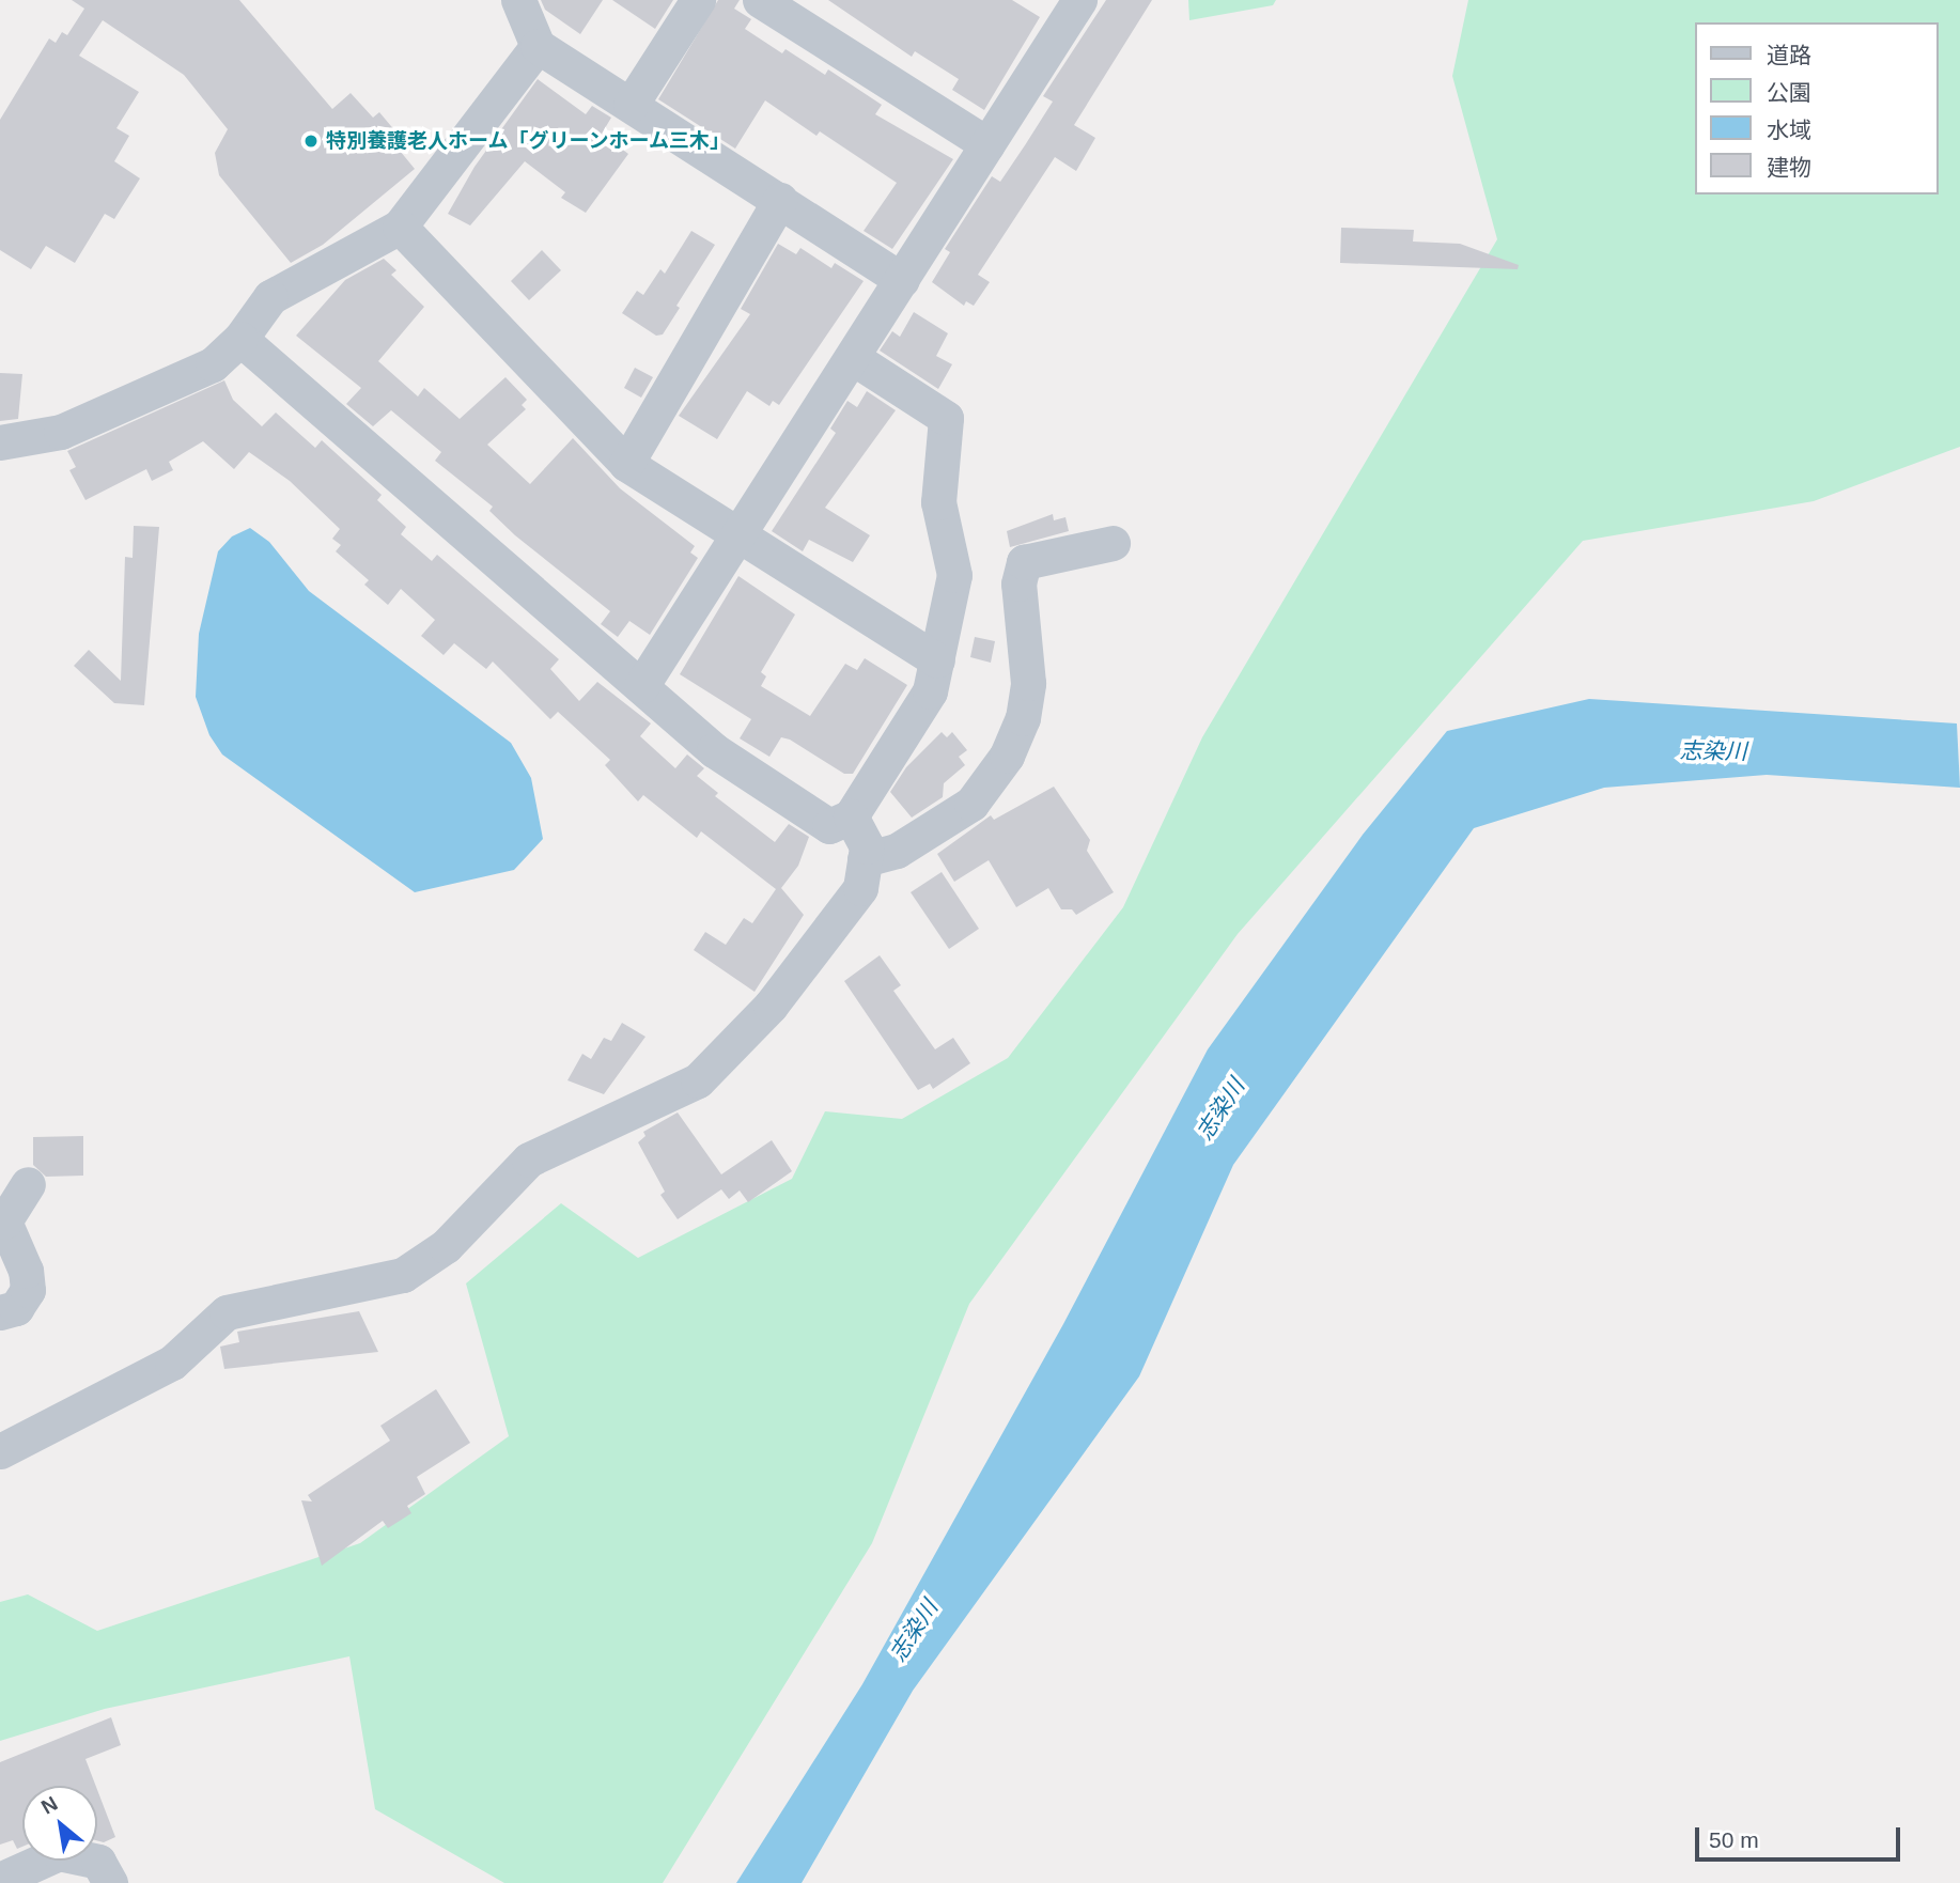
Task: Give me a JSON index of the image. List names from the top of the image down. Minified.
{"water":["志染川"],"places":["特別養護老人ホーム「グリーンホーム三木」"],"legend":["道路","公園","水域","建物"],"scale_bar":"50 m","north":"top left"}
